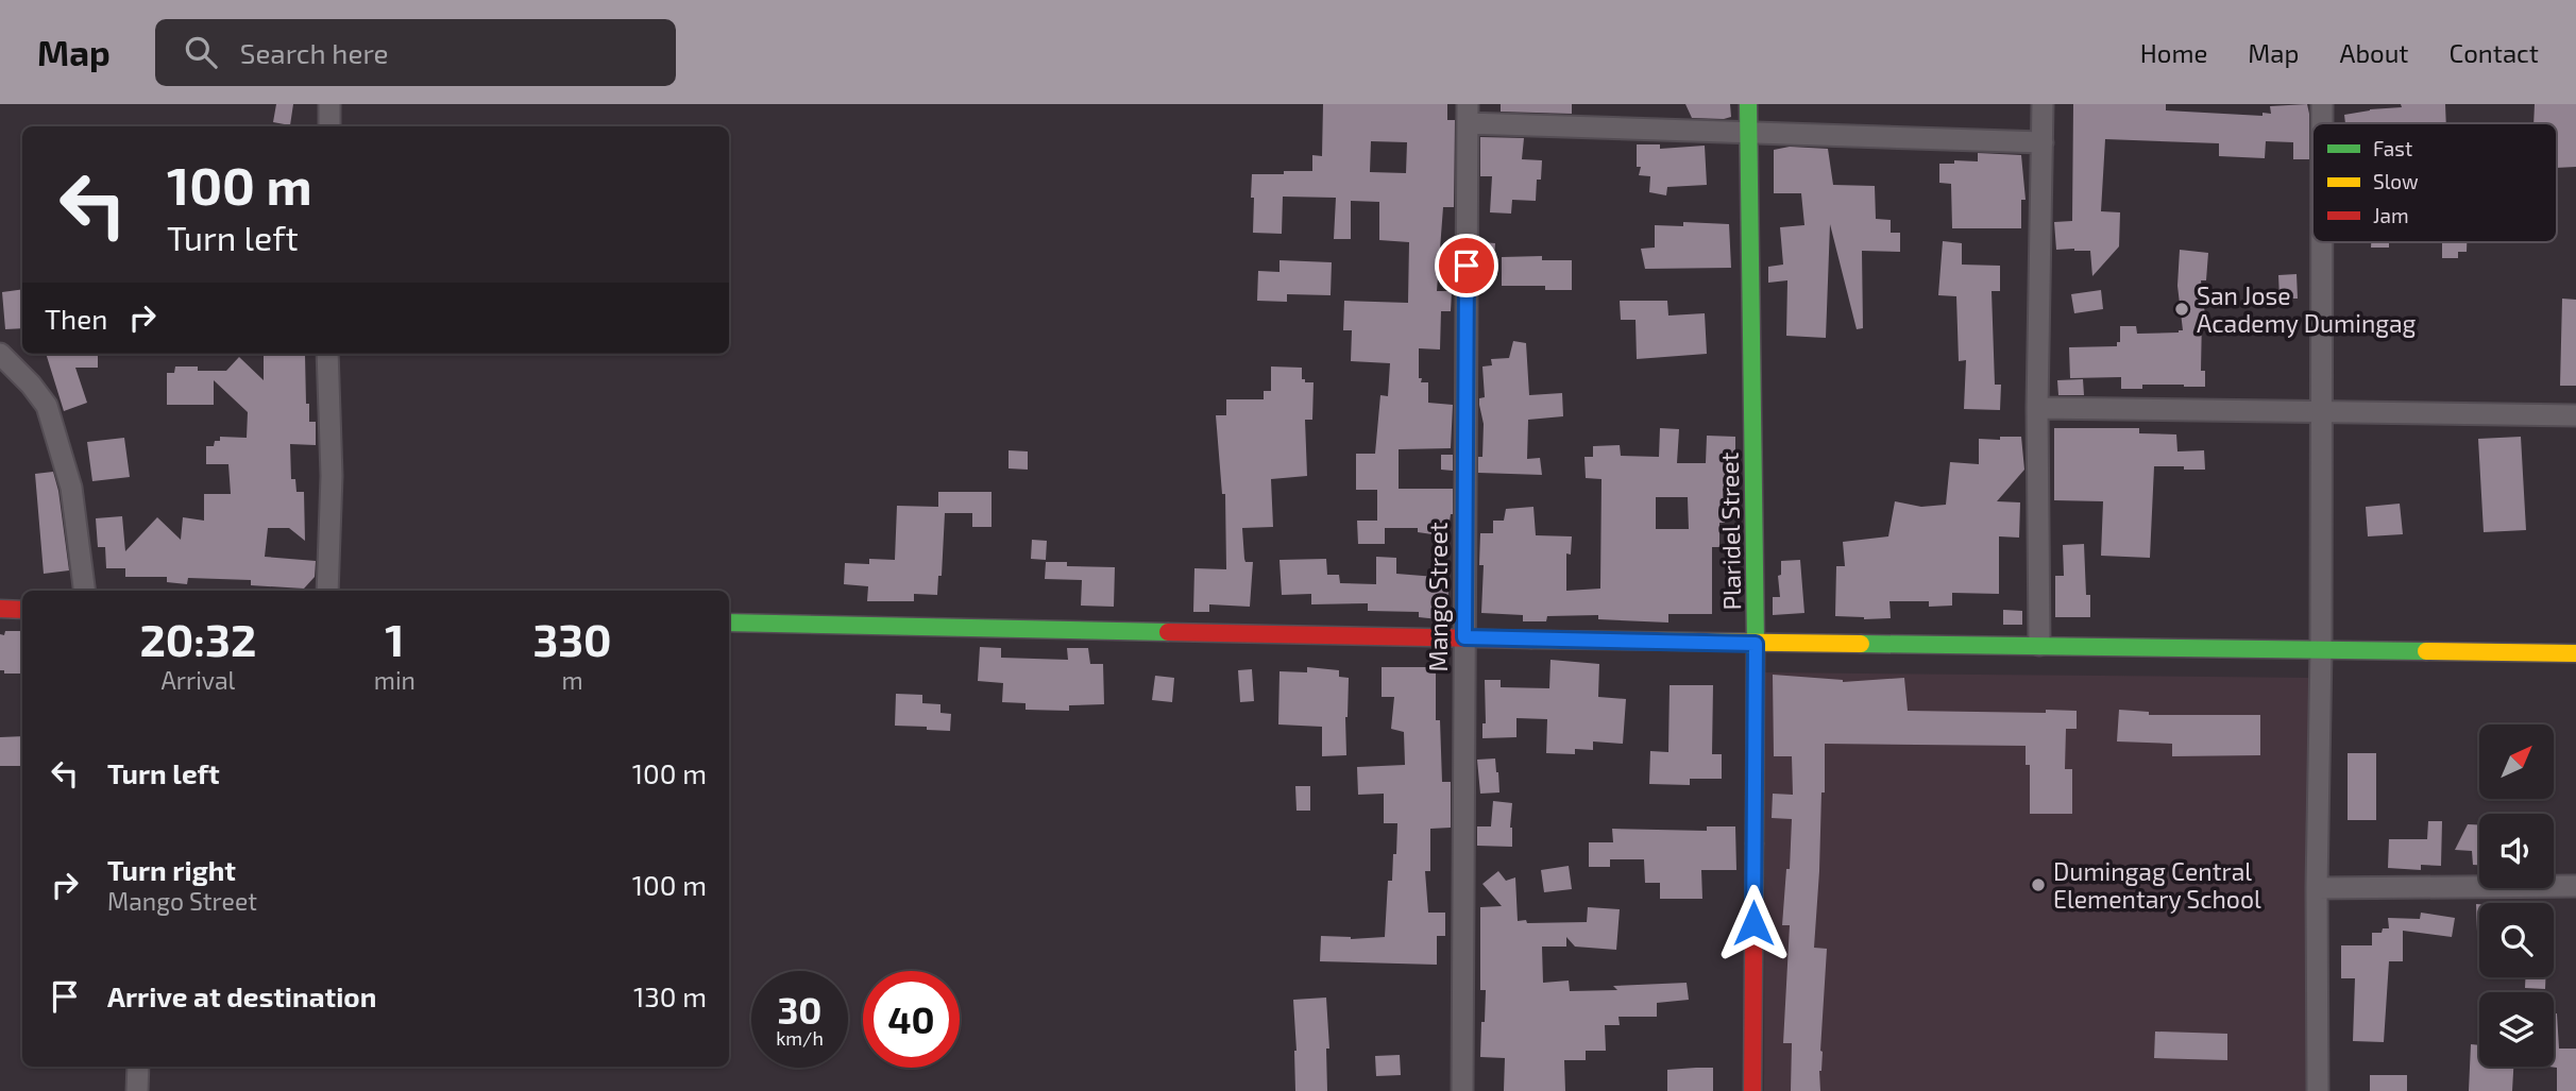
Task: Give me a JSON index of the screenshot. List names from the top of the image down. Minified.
{"streets":{"main road":["Plaridel Street"],"street":["Mango Street"]},"places":["San Jose Academy Dumingag","Dumingag Central Elementary School"],"legend":["Fast","Slow","Jam"],"north":"top right","page":{"header":"Map","search":"Search here","nav":["Home","Map","About","Contact"],"turn":["100 m","Turn left"],"then":"Then","eta":["20:32","Arrival","1","min","330","m"],"list":[{"name":"Turn left","value":"100 m"},{"name":"Turn right","note":"Mango Street","value":"100 m"},{"name":"Arrive at destination","value":"130 m"}],"speed":"30 km/h","limit":"40"}}
